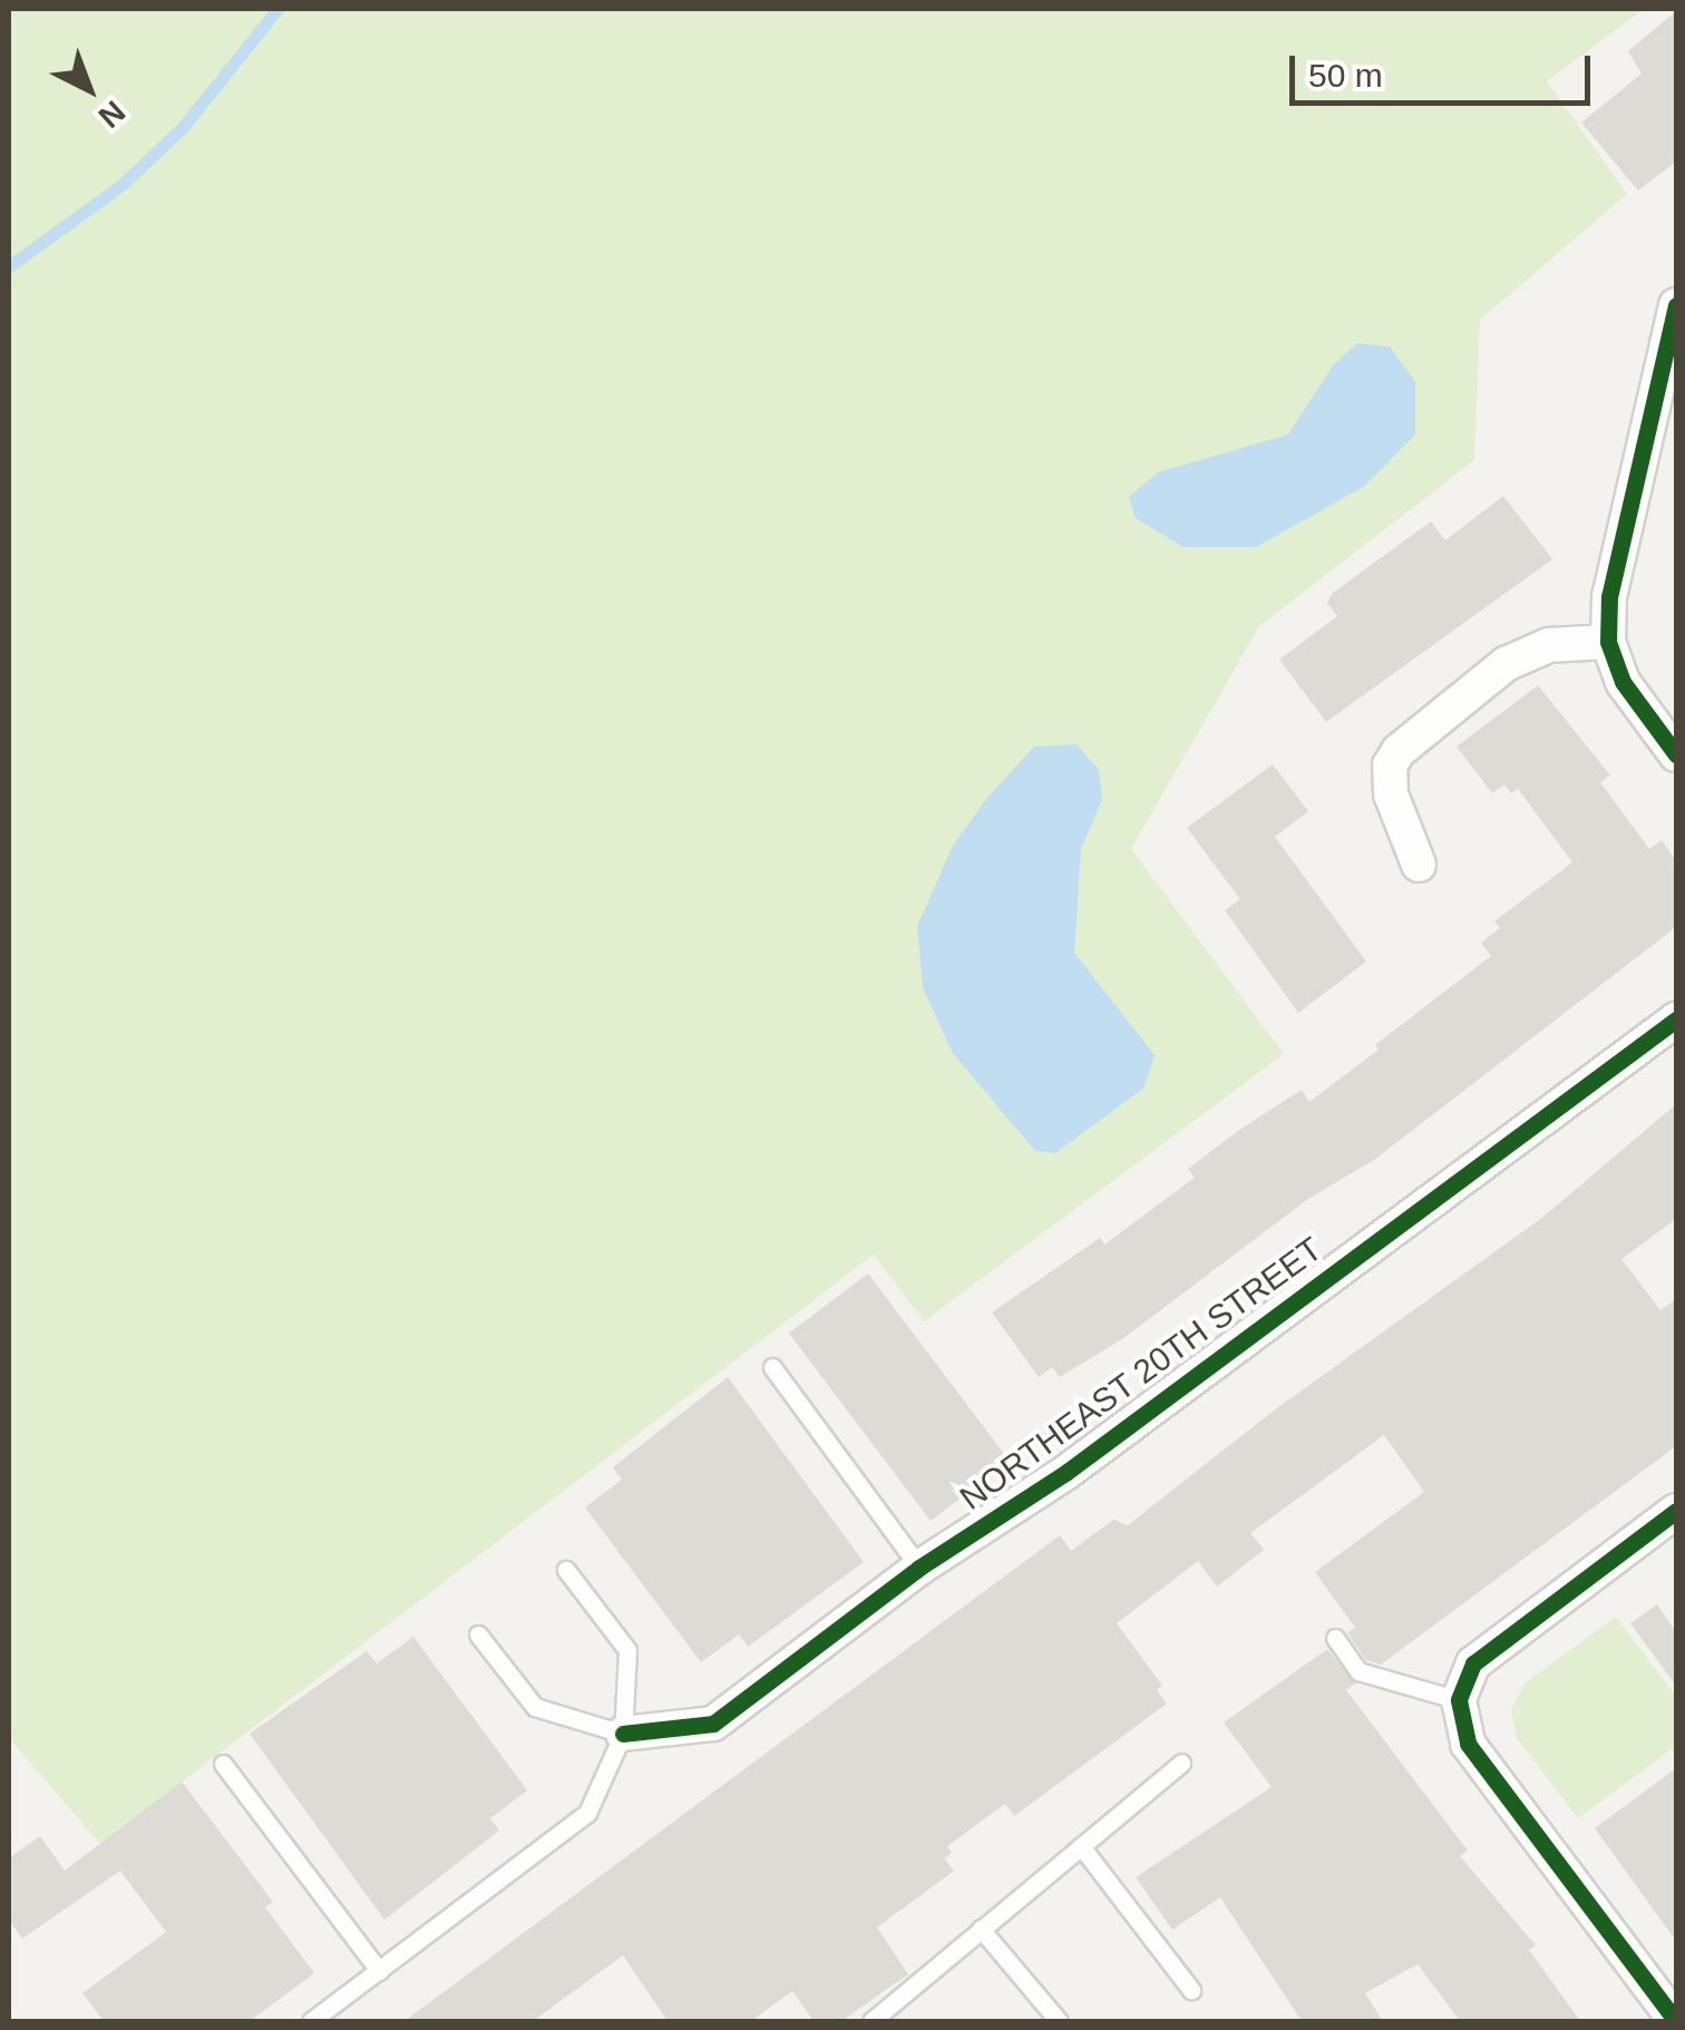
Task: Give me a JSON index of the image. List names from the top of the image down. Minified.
{"streets":{"street":["NORTHEAST 20TH STREET"]},"scale_bar":"50 m","north":"bottom right"}
